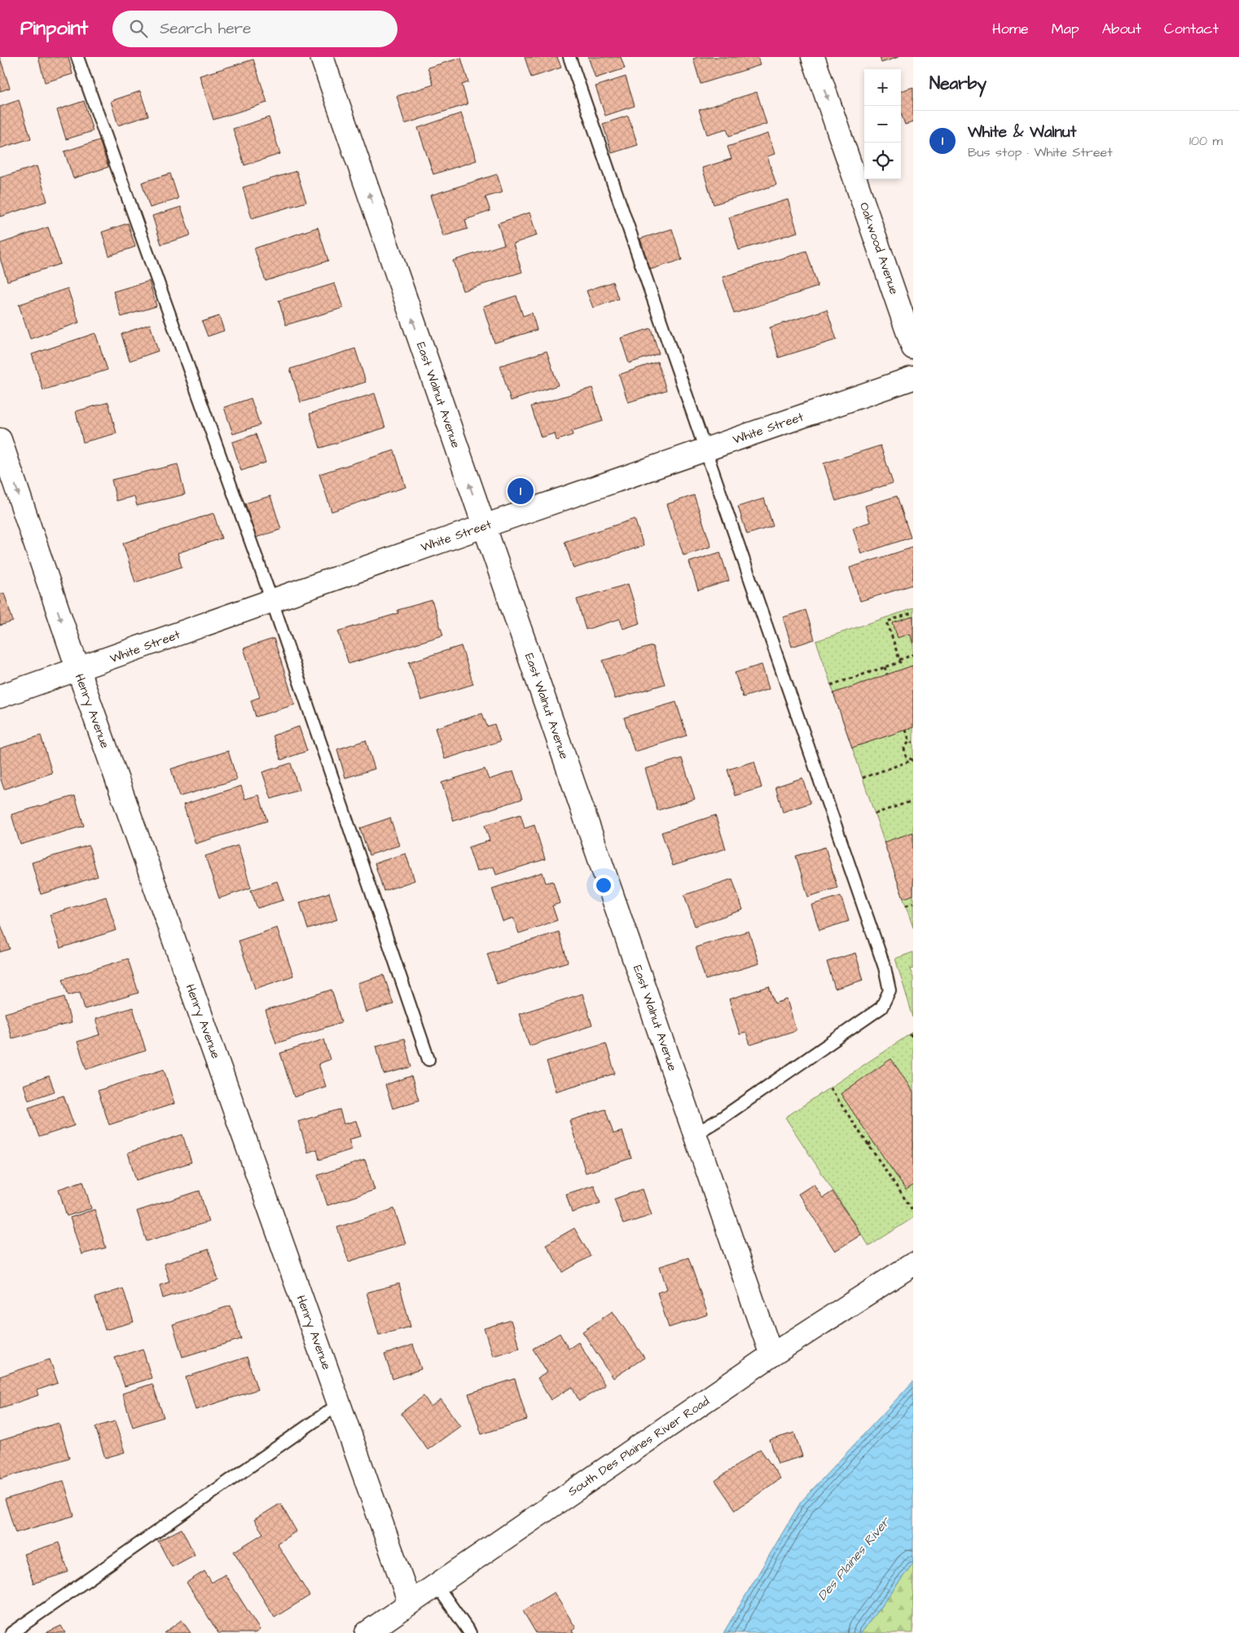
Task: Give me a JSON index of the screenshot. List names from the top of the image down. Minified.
{"streets":{"street":["Oakwood Avenue","East Walnut Avenue","White Street","Henry Avenue","South Des Plaines River Road"]},"crossings":[["East Walnut Avenue","White Street"],["East Walnut Avenue","South Des Plaines River Road"],["White Street","Henry Avenue"],["Henry Avenue","South Des Plaines River Road"]],"one_way":["Oakwood Avenue","East Walnut Avenue"],"water":["Des Plaines River"],"page":{"header":"Pinpoint","search":"Search here","nav":["Home","Map","About","Contact"],"heading":"Nearby","map_buttons":["+","−"],"list":[{"mark":"1","name":"White & Walnut","note":"Bus stop · White Street","value":"100 m"}],"pins":"1"}}
